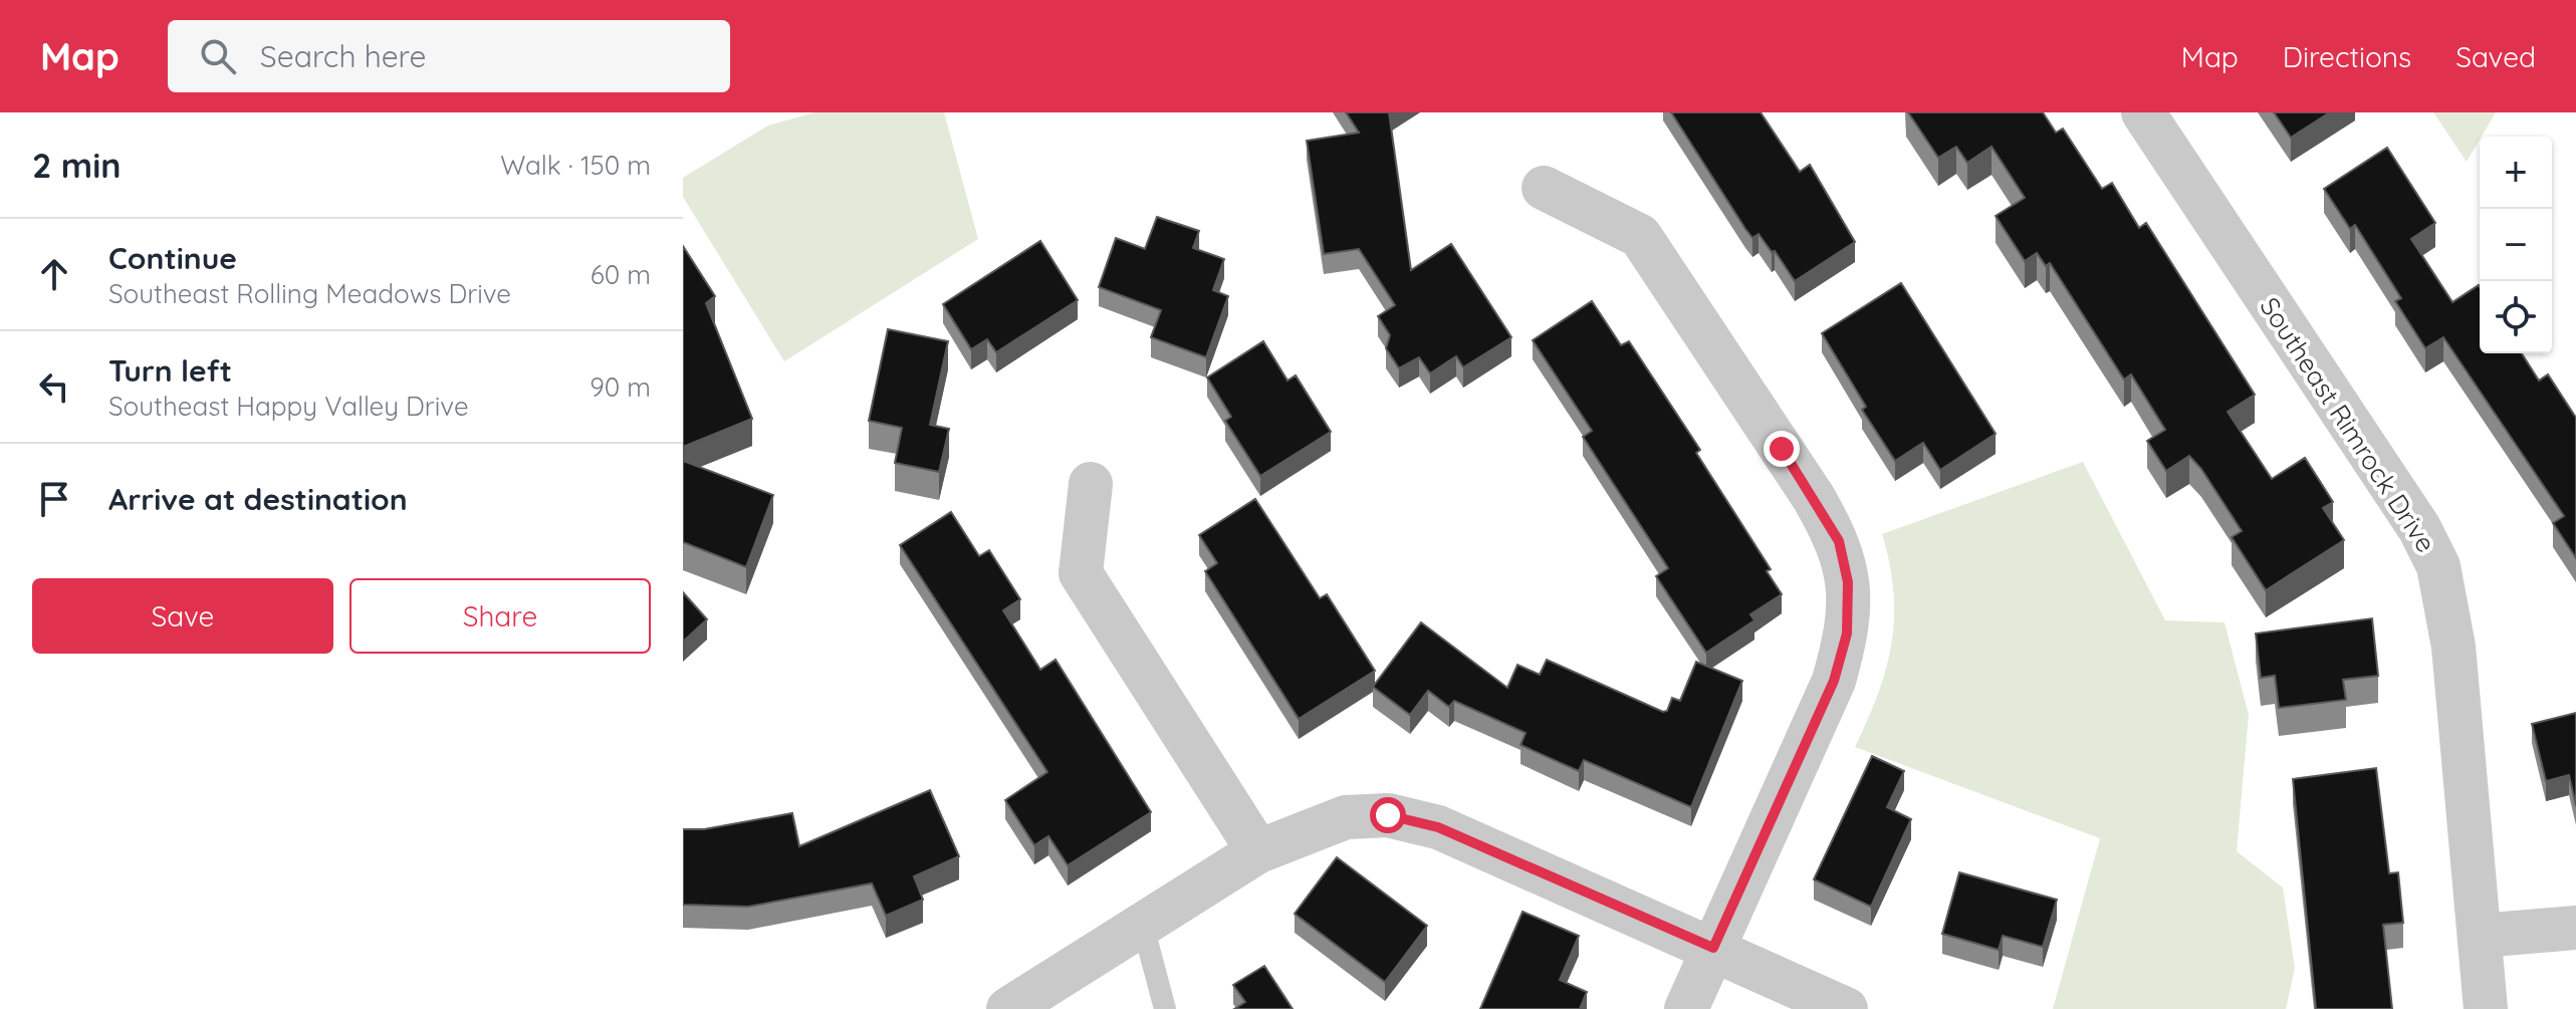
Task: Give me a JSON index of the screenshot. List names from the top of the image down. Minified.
{"streets":{"street":["Southeast Rimrock Drive"]},"page":{"header":"Map","search":"Search here","nav":["Map","Directions","Saved"],"heading":["2 min","Walk · 150 m"],"map_buttons":["+","−"],"list":[["Continue","Southeast Rolling Meadows Drive","60 m"],["Turn left","Southeast Happy Valley Drive","90 m"],"Arrive at destination"],"buttons":["Save","Share"]}}
